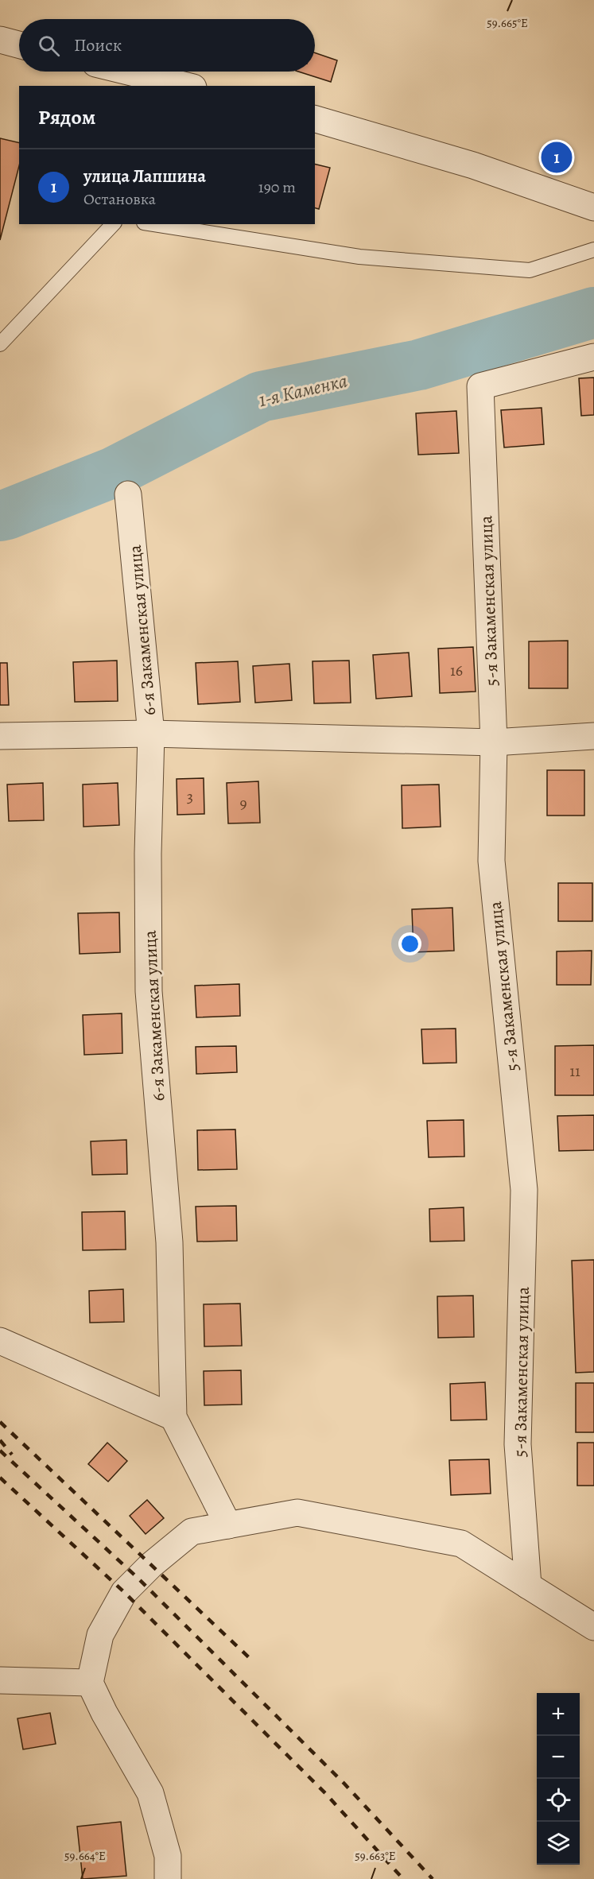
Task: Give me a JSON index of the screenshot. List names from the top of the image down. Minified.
{"streets":{"street":["5-я Закаменская улица","6-я Закаменская улица"]},"water":["1-я Каменка"],"house_numbers":["16","3","9","11"],"page":{"search":"Поиск","heading":"Рядом","pins":"1","list":[{"mark":"1","name":"улица Лапшина","note":"Остановка","value":"190 m"}],"map_buttons":["+","−"]},"coordinates":["59.665°E","59.664°E","59.663°E"]}
